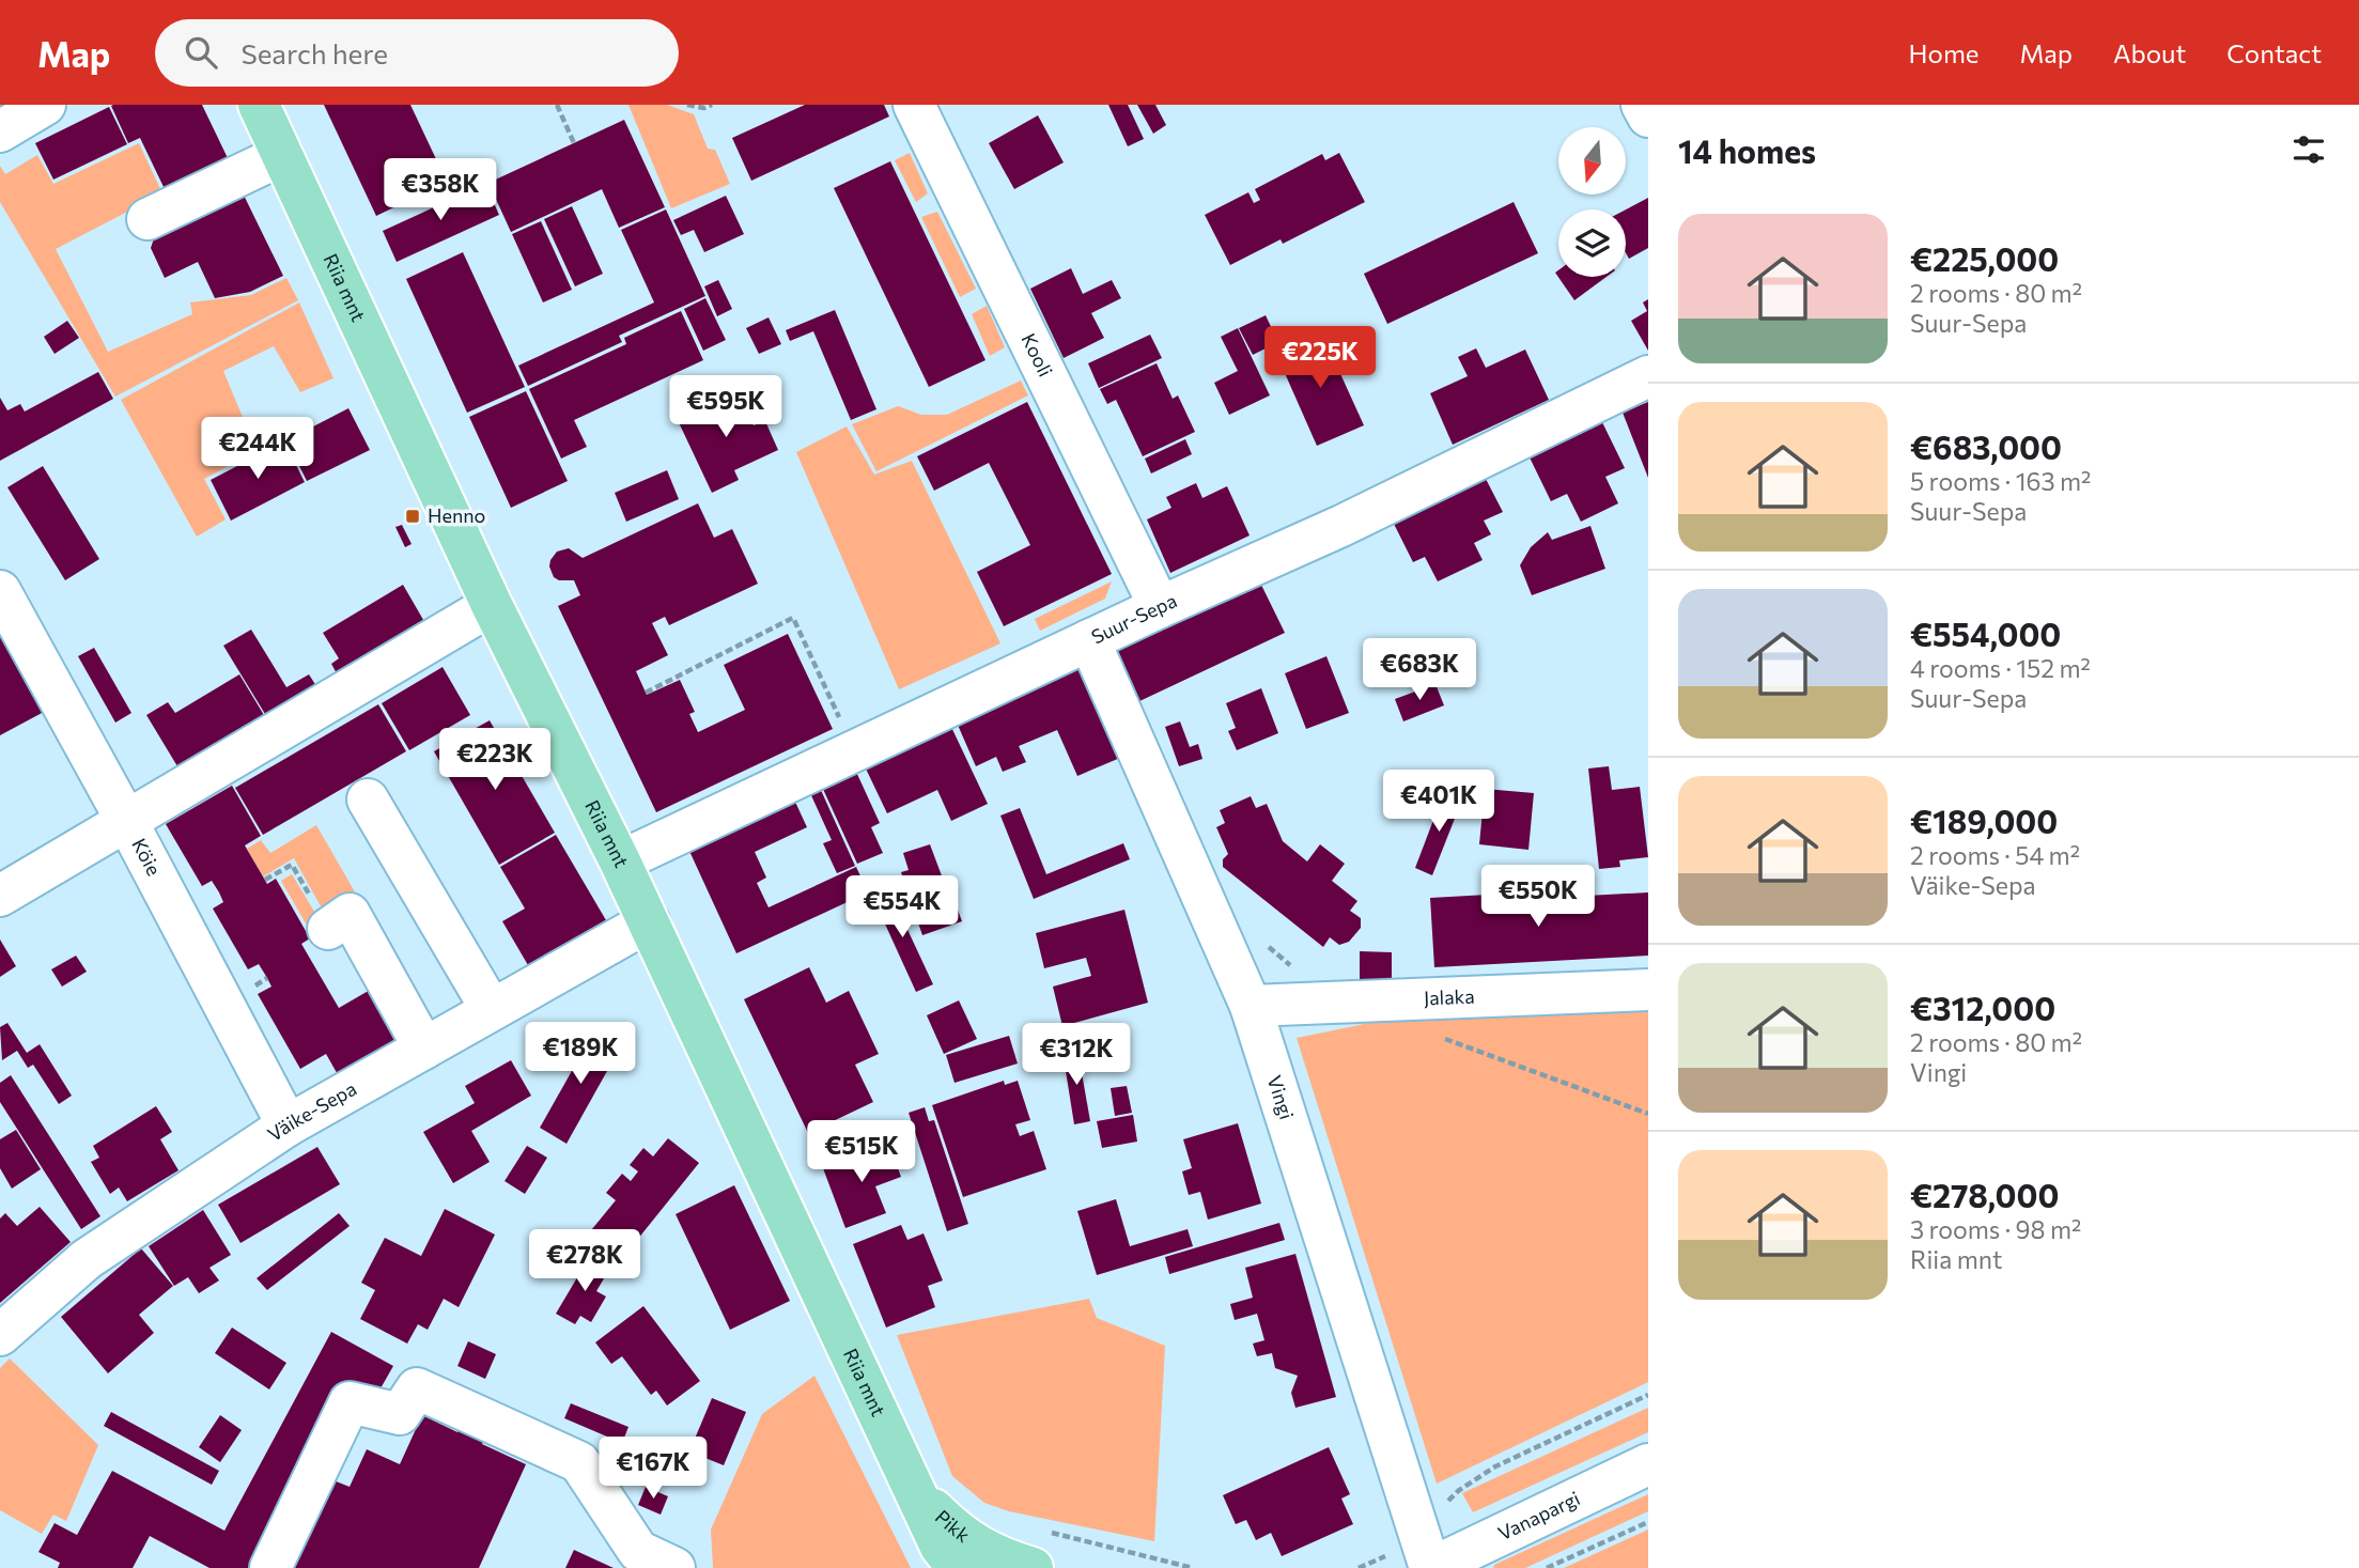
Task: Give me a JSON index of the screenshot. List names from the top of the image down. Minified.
{"streets":{"main road":["Riia mnt","Pikk"],"street":["Kooli","Suur-Sepa","Köie","Jalaka","Vingi","Väike-Sepa","Vanapargi"]},"crossings":[["Riia mnt","Suur-Sepa"],["Riia mnt","Väike-Sepa"],["Riia mnt","Pikk"],["Kooli","Suur-Sepa"],["Suur-Sepa","Vingi"],["Köie","Väike-Sepa"],["Jalaka","Vingi"],["Vingi","Vanapargi"]],"places":{"transit":["Henno"]},"north":"bottom","page":{"header":"Map","search":"Search here","nav":["Home","Map","About","Contact"],"heading":"14 homes","price":["€358K","€225K","€595K","€244K","€683K","€223K","€401K","€550K","€554K","€189K","€312K","€515K","€278K","€167K"],"list":[{"name":"€225,000","note":"2 rooms · 80 m² · Suur-Sepa"},{"name":"€683,000","note":"5 rooms · 163 m² · Suur-Sepa"},{"name":"€554,000","note":"4 rooms · 152 m² · Suur-Sepa"},{"name":"€189,000","note":"2 rooms · 54 m² · Väike-Sepa"},{"name":"€312,000","note":"2 rooms · 80 m² · Vingi"},{"name":"€278,000","note":"3 rooms · 98 m² · Riia mnt"}]}}
